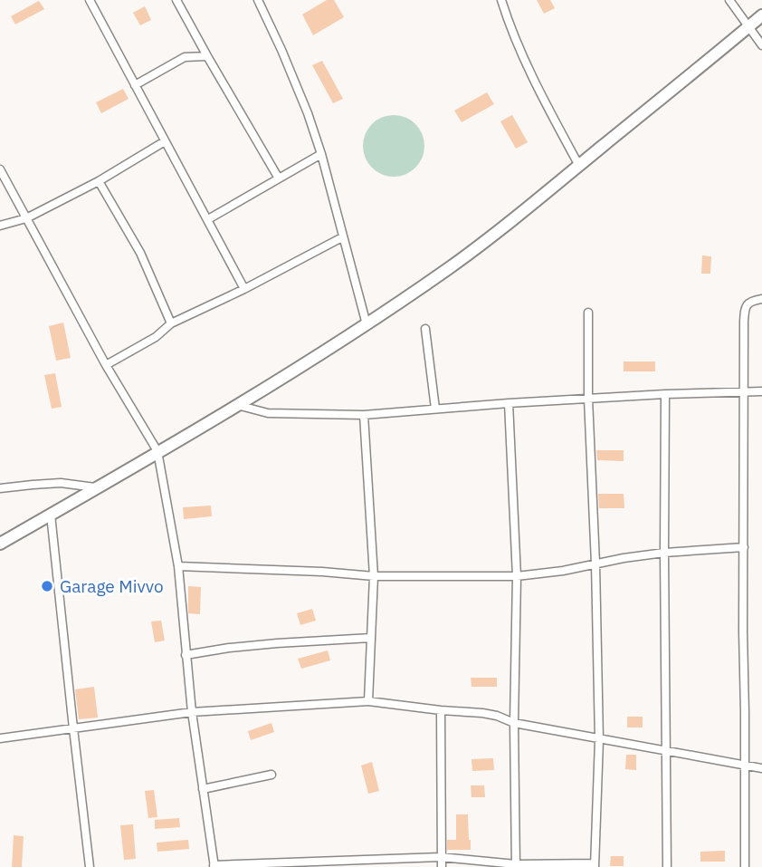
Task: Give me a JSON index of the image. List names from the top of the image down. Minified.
{"places":["Garage Mivvo"]}
